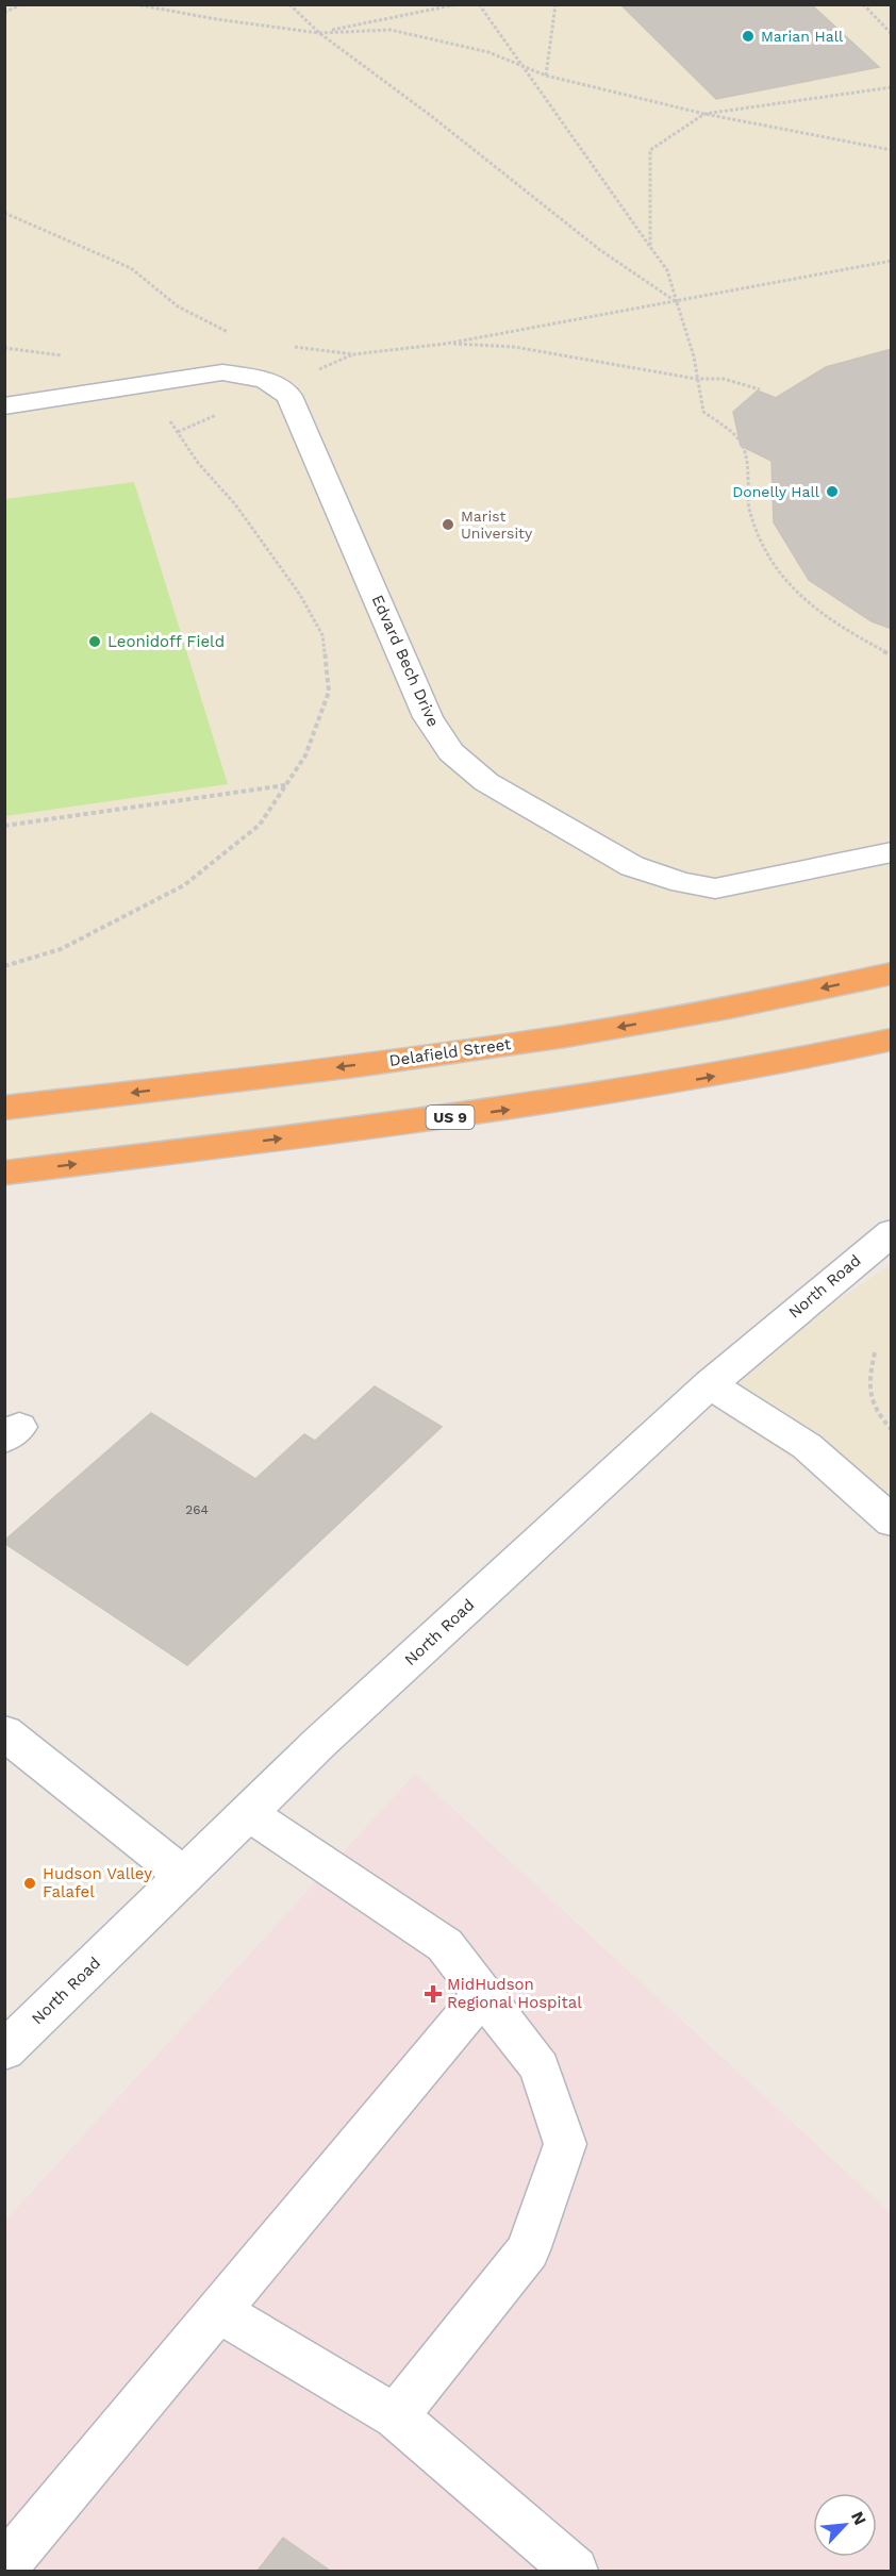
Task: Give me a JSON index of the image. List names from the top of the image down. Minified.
{"streets":{"highway":["Delafield Street","US 9"],"street":["Edvard Bech Drive","North Road"]},"places":{"other":["Marian Hall","Donelly Hall","Marist University","Leonidoff Field","Hudson Valley Falafel"],"health":["MidHudson Regional Hospital"]},"house_numbers":["264"],"north":"top right"}
